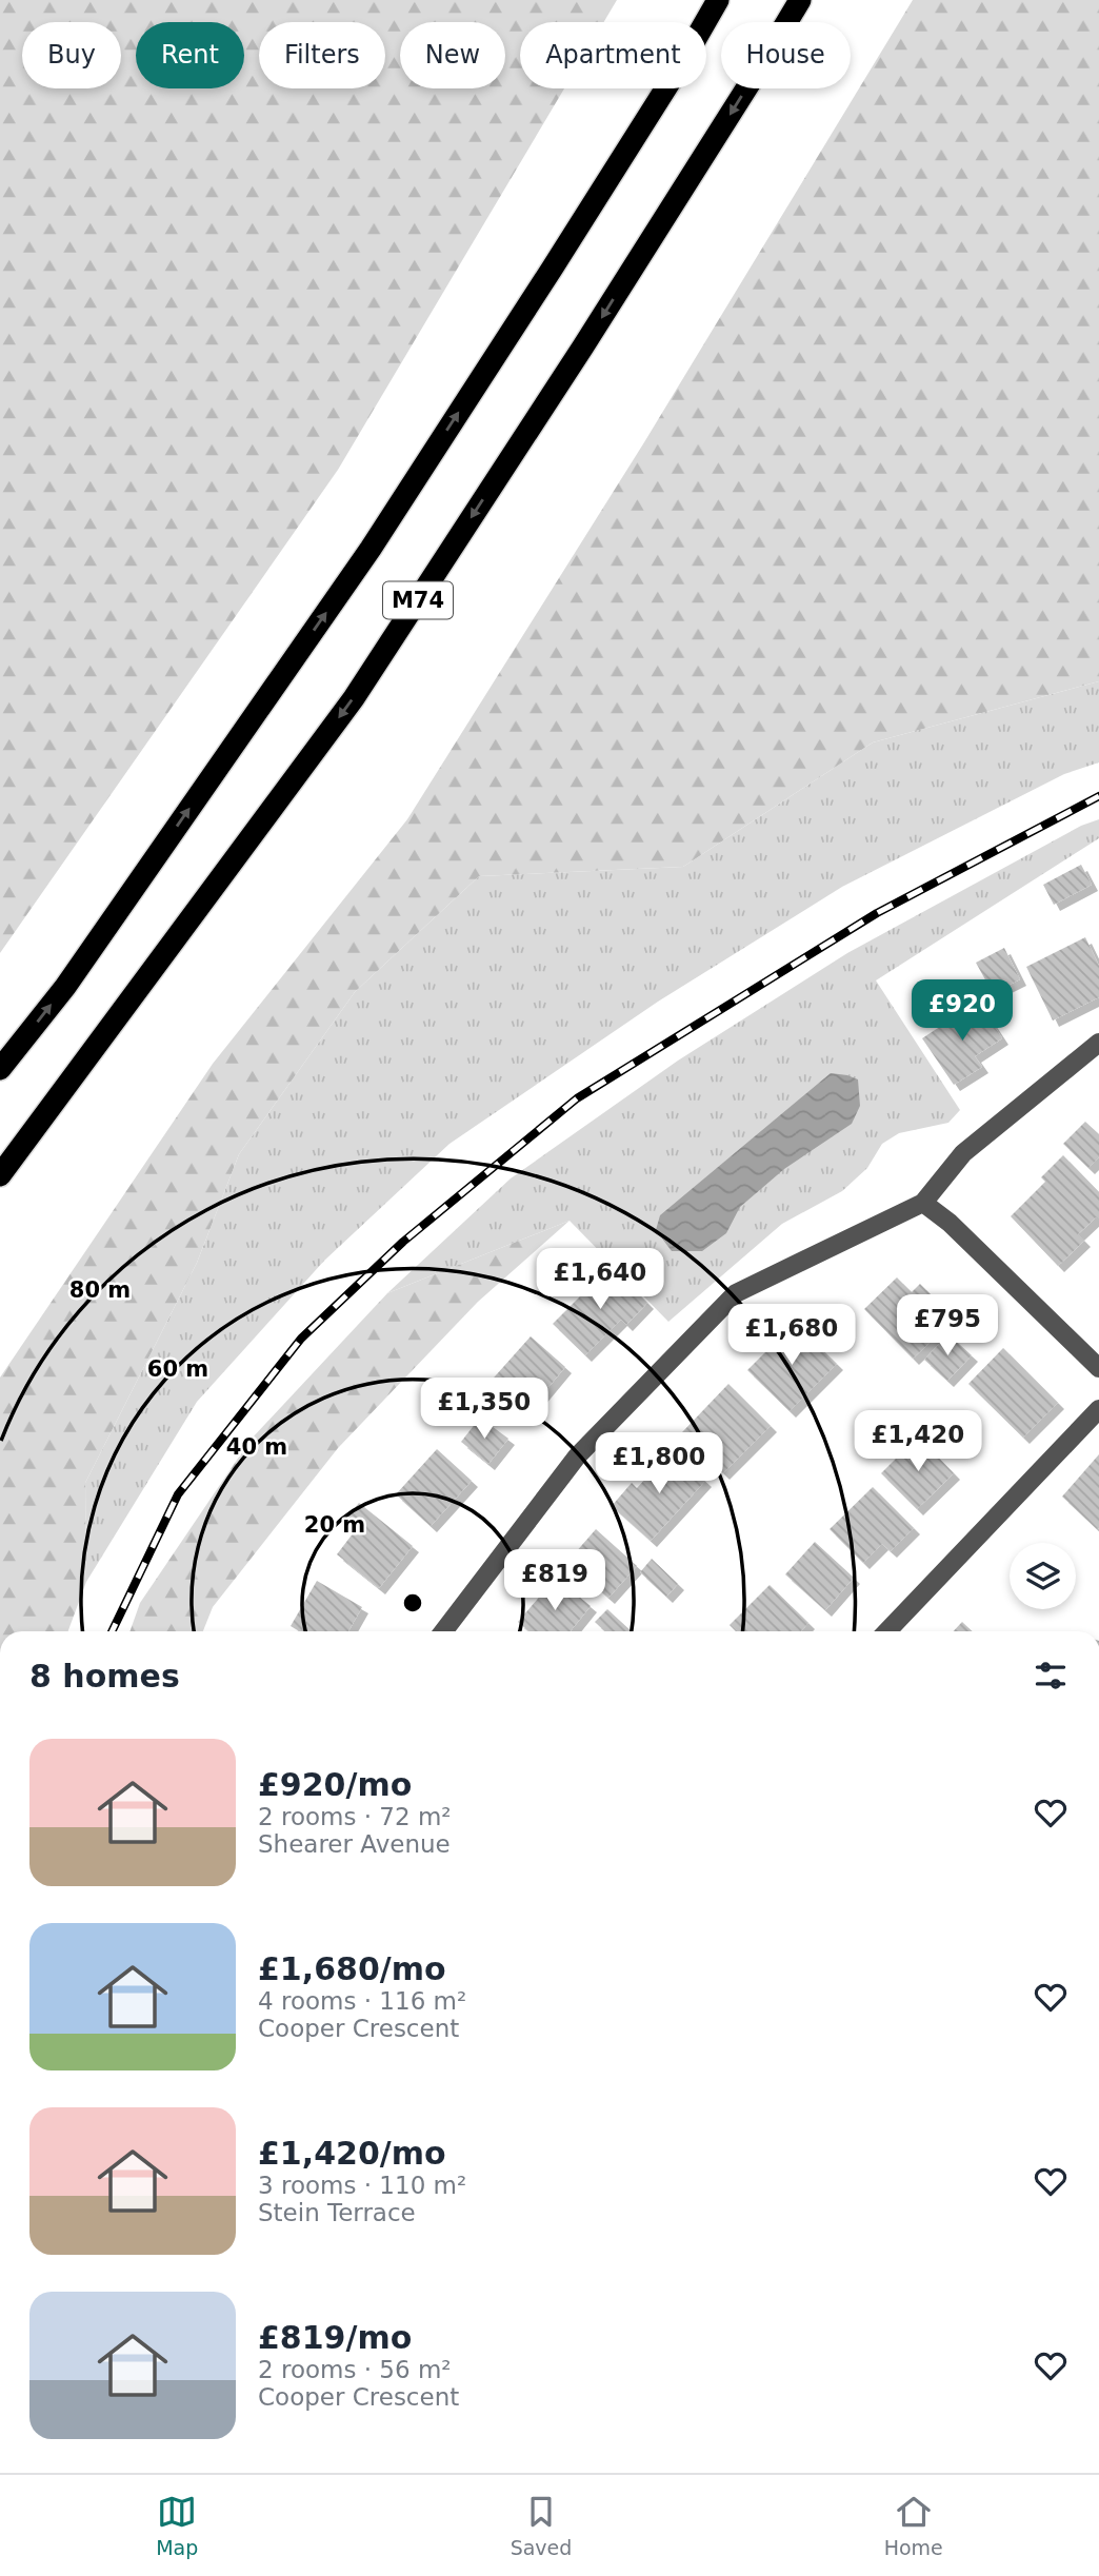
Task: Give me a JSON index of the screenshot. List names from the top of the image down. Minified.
{"streets":{"highway":["M74"]},"page":{"chip":["Buy","Rent","Filters","New","Apartment","House"],"price":["£920","£1,640","£795","£1,680","£1,350","£1,420","£1,800","£819"],"heading":"8 homes","list":[{"name":"£920/mo","note":"2 rooms · 72 m² · Shearer Avenue"},{"name":"£1,680/mo","note":"4 rooms · 116 m² · Cooper Crescent"},{"name":"£1,420/mo","note":"3 rooms · 110 m² · Stein Terrace"},{"name":"£819/mo","note":"2 rooms · 56 m² · Cooper Crescent"}],"tabs":["Map","Saved","Home"]},"rings":["80 m","60 m","40 m","20 m"]}
